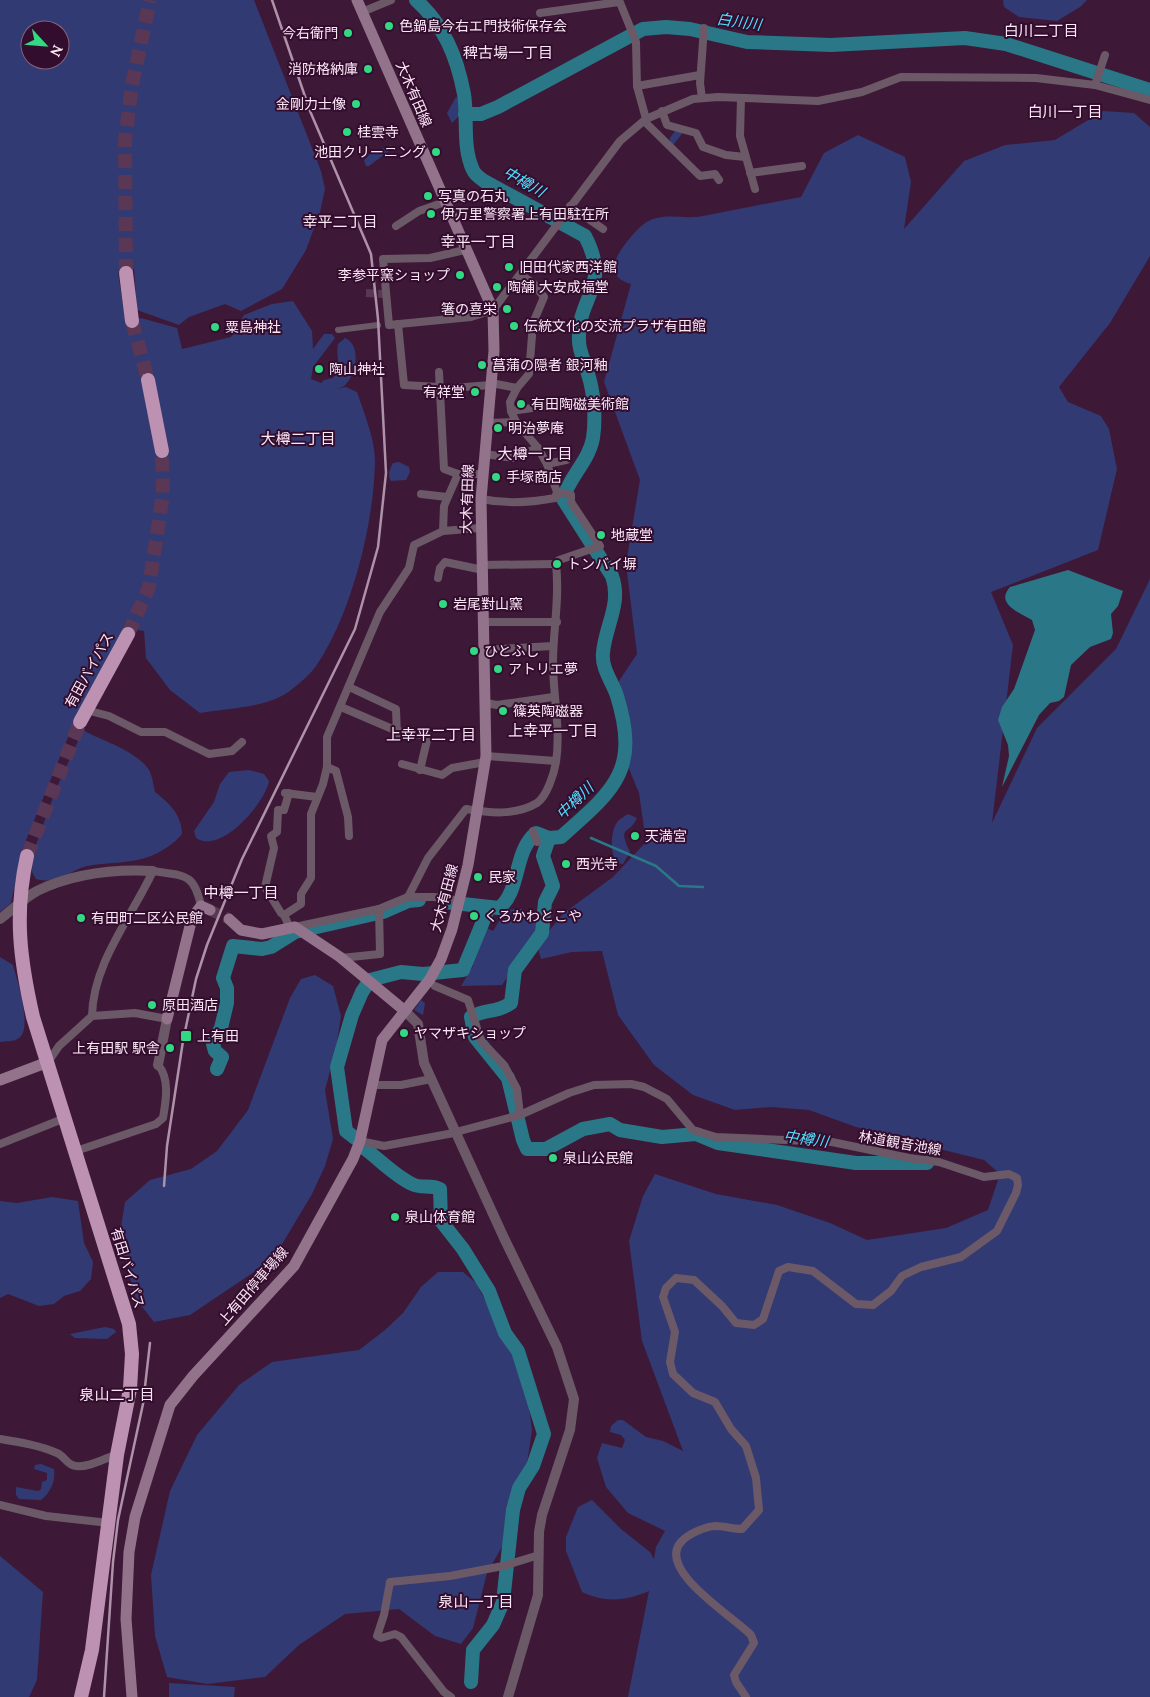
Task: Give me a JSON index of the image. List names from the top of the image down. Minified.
{"streets":{"highway":["有田バイパス"],"main road":["大木有田線","上有田停車場線"],"street":["林道観音池線"]},"crossings":[["大木有田線","上有田停車場線"]],"districts":["白川二丁目","稗古場一丁目","白川一丁目","幸平二丁目","幸平一丁目","大樽二丁目","大樽一丁目","上幸平一丁目","上幸平二丁目","中樽一丁目","泉山二丁目","泉山一丁目"],"water":["白川川","中樽川"],"places":{"other":["色鍋島今右エ門技術保存会","今右衛門","消防格納庫","金剛力士像","桂雲寺","池田クリーニング","写真の石丸","伊万里警察署上有田駐在所","旧田代家西洋館","李参平窯ショップ","陶舗 大安成福堂","箸の喜栄","伝統文化の交流プラザ有田館","粟島神社","菖蒲の隠者 銀河釉","陶山神社","有祥堂","有田陶磁美術館","明治夢庵","手塚商店","地蔵堂","トンバイ塀","岩尾對山窯","ひとふし","アトリエ夢","篠英陶磁器","天満宮","西光寺","民家","くろかわとこや","有田町二区公民館","原田酒店","ヤマザキショップ","上有田駅 駅舎","泉山公民館","泉山体育館"],"transit":["上有田"]},"north":"bottom right"}
